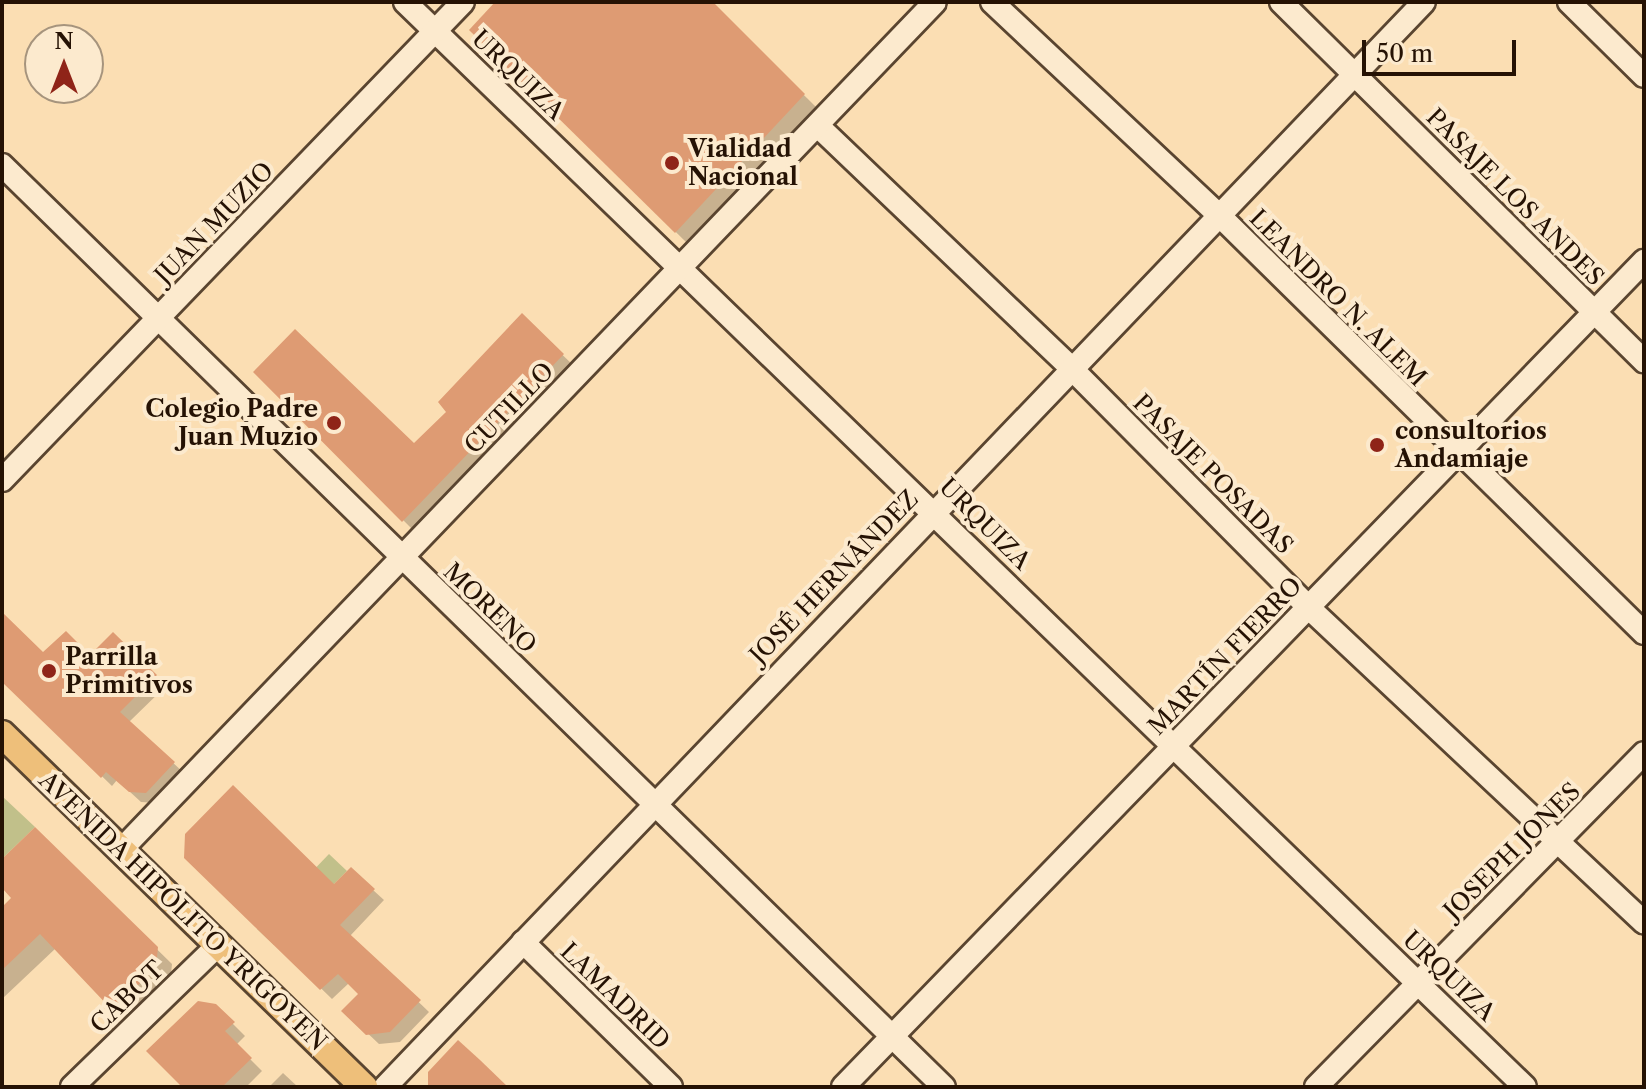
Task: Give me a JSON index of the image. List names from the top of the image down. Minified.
{"streets":{"main road":["AVENIDA HIPÓLITO YRIGOYEN"],"street":["URQUIZA","PASAJE LOS ANDES","JUAN MUZIO","LEANDRO N. ALEM","CUTILLO","PASAJE POSADAS","JOSÉ HERNÁNDEZ","MORENO","MARTÍN FIERRO","JOSEPH JONES","LAMADRID","CABOT"]},"crossings":[["URQUIZA","JUAN MUZIO"],["URQUIZA","CUTILLO"],["URQUIZA","JOSÉ HERNÁNDEZ"],["URQUIZA","MARTÍN FIERRO"],["URQUIZA","JOSEPH JONES"],["PASAJE LOS ANDES","JOSÉ HERNÁNDEZ"],["PASAJE LOS ANDES","MARTÍN FIERRO"],["JUAN MUZIO","MORENO"],["LEANDRO N. ALEM","JOSÉ HERNÁNDEZ"],["LEANDRO N. ALEM","MARTÍN FIERRO"],["CUTILLO","PASAJE POSADAS"],["CUTILLO","MORENO"],["CUTILLO","AVENIDA HIPÓLITO YRIGOYEN"],["PASAJE POSADAS","JOSÉ HERNÁNDEZ"],["PASAJE POSADAS","MARTÍN FIERRO"],["PASAJE POSADAS","JOSEPH JONES"],["JOSÉ HERNÁNDEZ","MORENO"],["JOSÉ HERNÁNDEZ","LAMADRID"],["MORENO","MARTÍN FIERRO"],["AVENIDA HIPÓLITO YRIGOYEN","CABOT"]],"places":["Vialidad Nacional","Colegio Padre Juan Muzio","consultorios Andamiaje","Parrilla Primitivos"],"scale_bar":"50 m","north":"top"}
